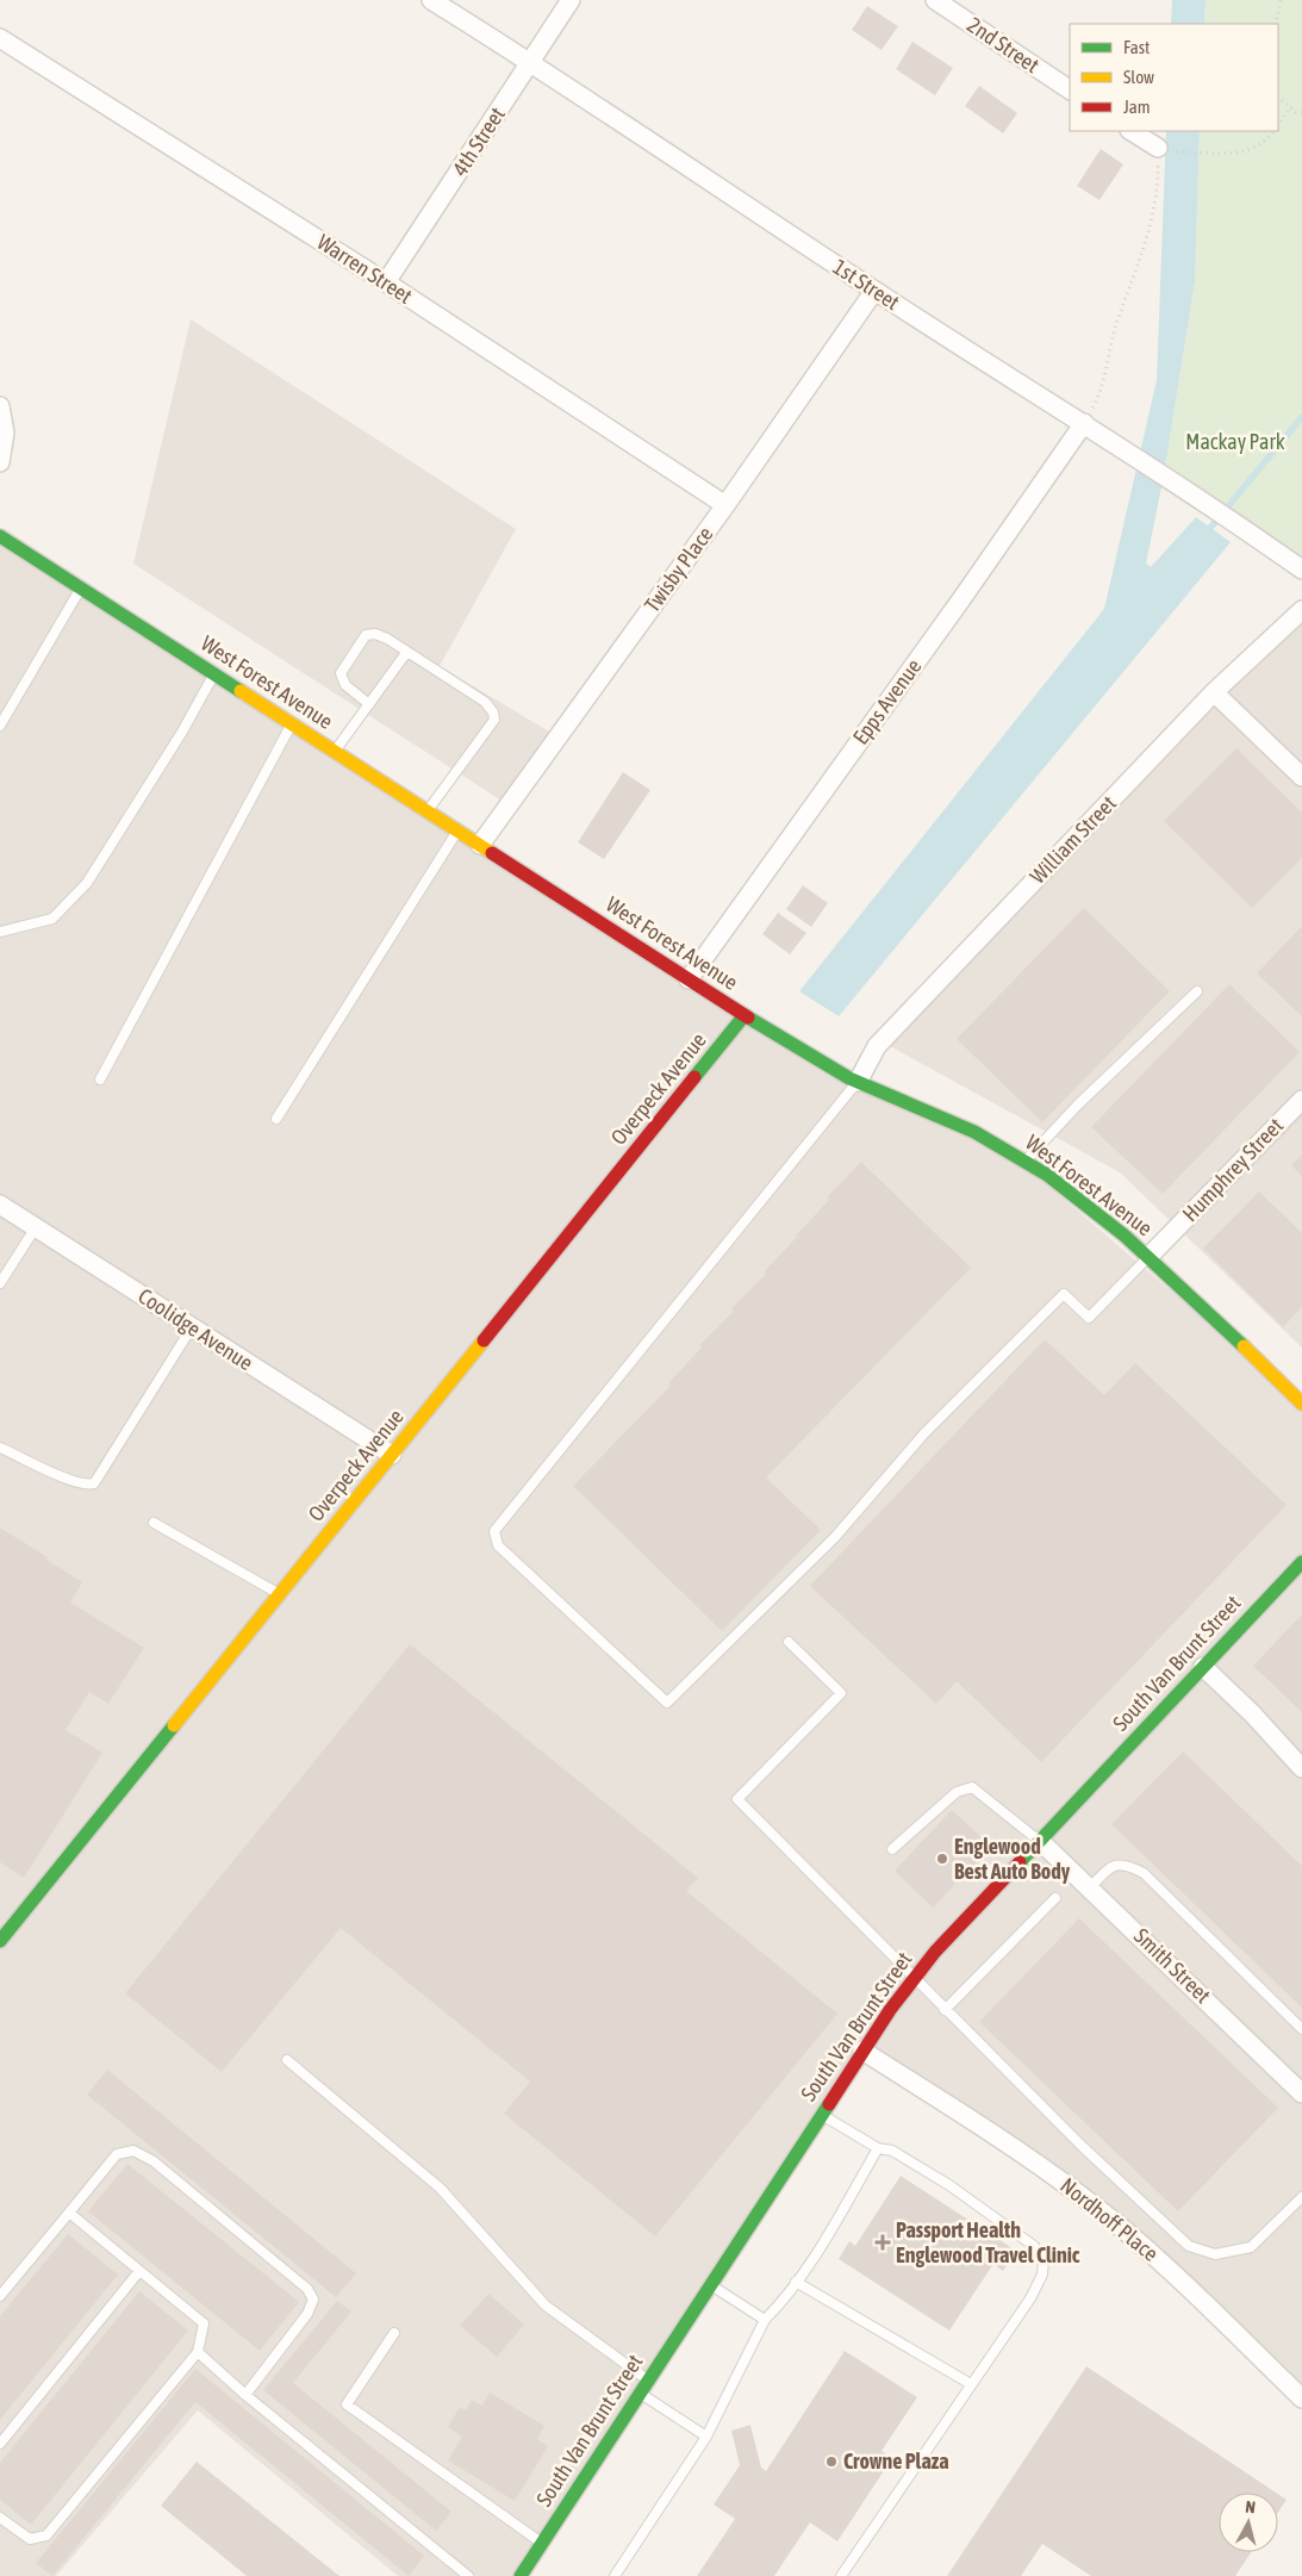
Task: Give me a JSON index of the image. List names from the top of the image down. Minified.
{"streets":{"street":["2nd Street","4th Street","Warren Street","1st Street","Twisby Place","West Forest Avenue","Epps Avenue","William Street","Overpeck Avenue","Humphrey Street","Coolidge Avenue","South Van Brunt Street","Smith Street","Nordhoff Place"]},"crossings":[["4th Street","Warren Street"],["4th Street","1st Street"],["Warren Street","Twisby Place"],["1st Street","Twisby Place"],["1st Street","Epps Avenue"],["Twisby Place","West Forest Avenue"],["West Forest Avenue","Epps Avenue"],["West Forest Avenue","William Street"],["West Forest Avenue","Overpeck Avenue"],["West Forest Avenue","Humphrey Street"],["William Street","Humphrey Street"],["Overpeck Avenue","Coolidge Avenue"],["South Van Brunt Street","Smith Street"],["South Van Brunt Street","Nordhoff Place"]],"parks":["Mackay Park"],"places":{"other":["Englewood Best Auto Body","Crowne Plaza"],"health":["Passport Health Englewood Travel Clinic"]},"legend":["Fast","Slow","Jam"],"north":"top"}
